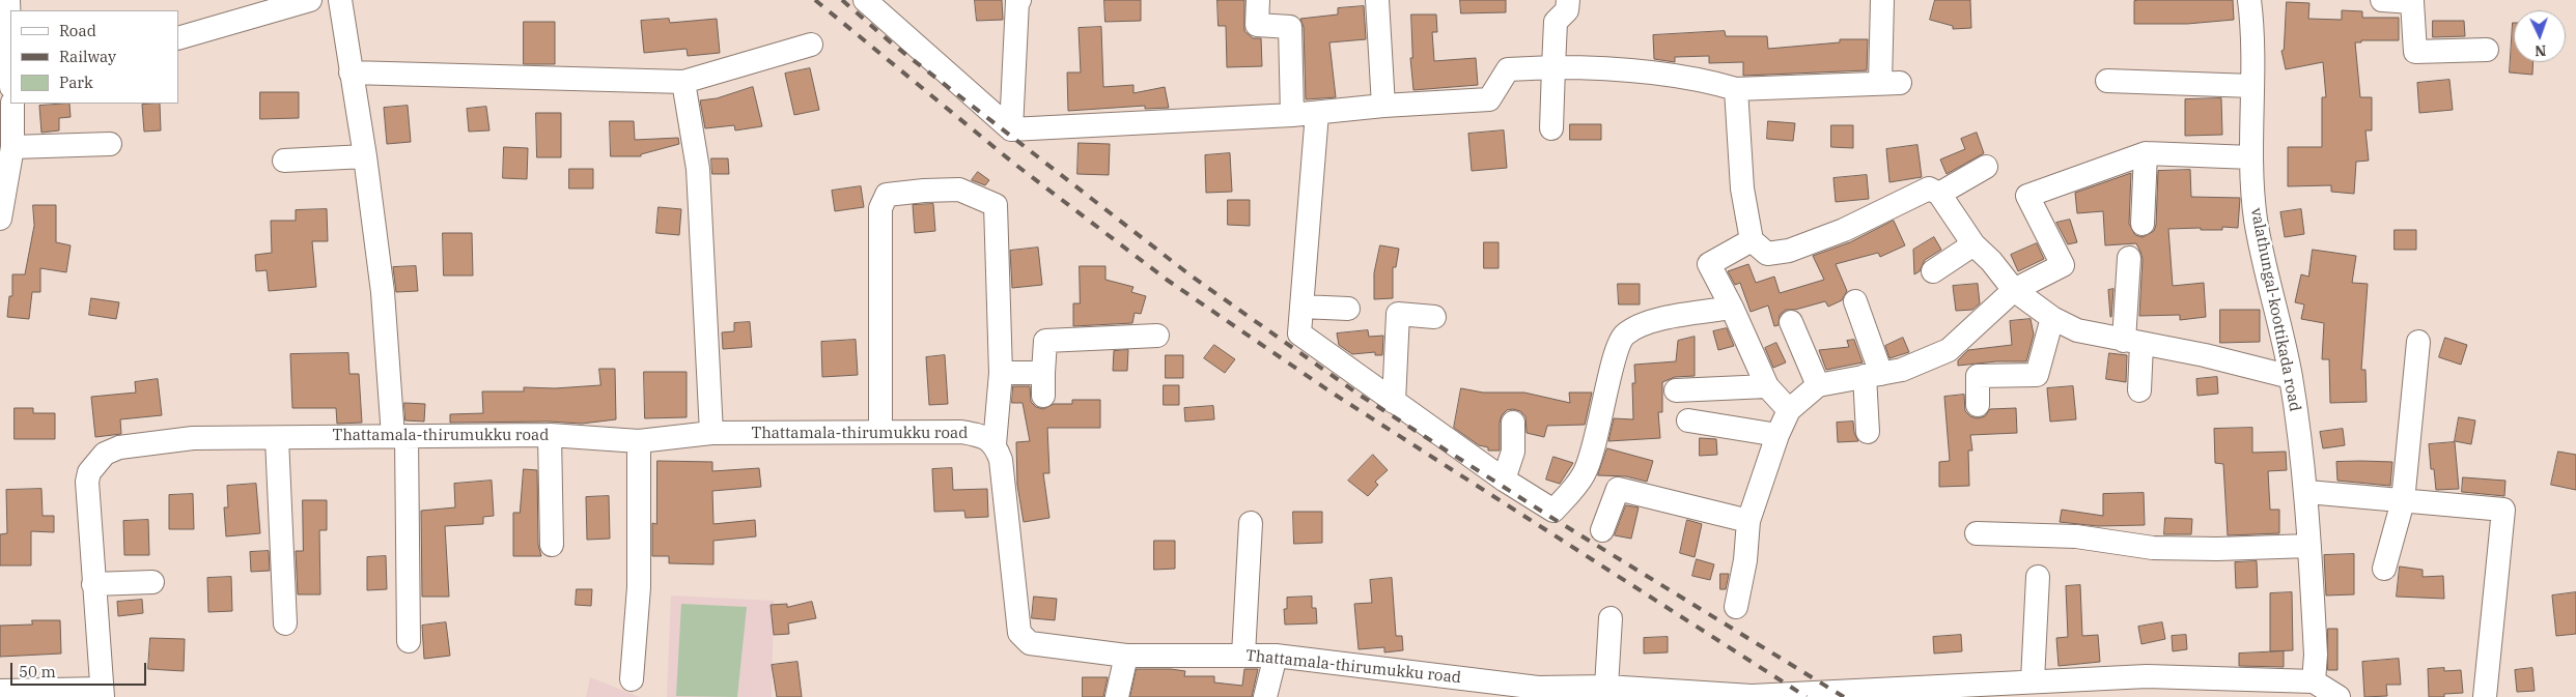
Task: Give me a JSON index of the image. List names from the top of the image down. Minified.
{"streets":{"street":["valathungal-koottikada road","Thattamala-thirumukku road"]},"crossings":[["valathungal-koottikada road","Thattamala-thirumukku road"]],"legend":["Road","Railway","Park"],"scale_bar":"50 m","north":"bottom"}
